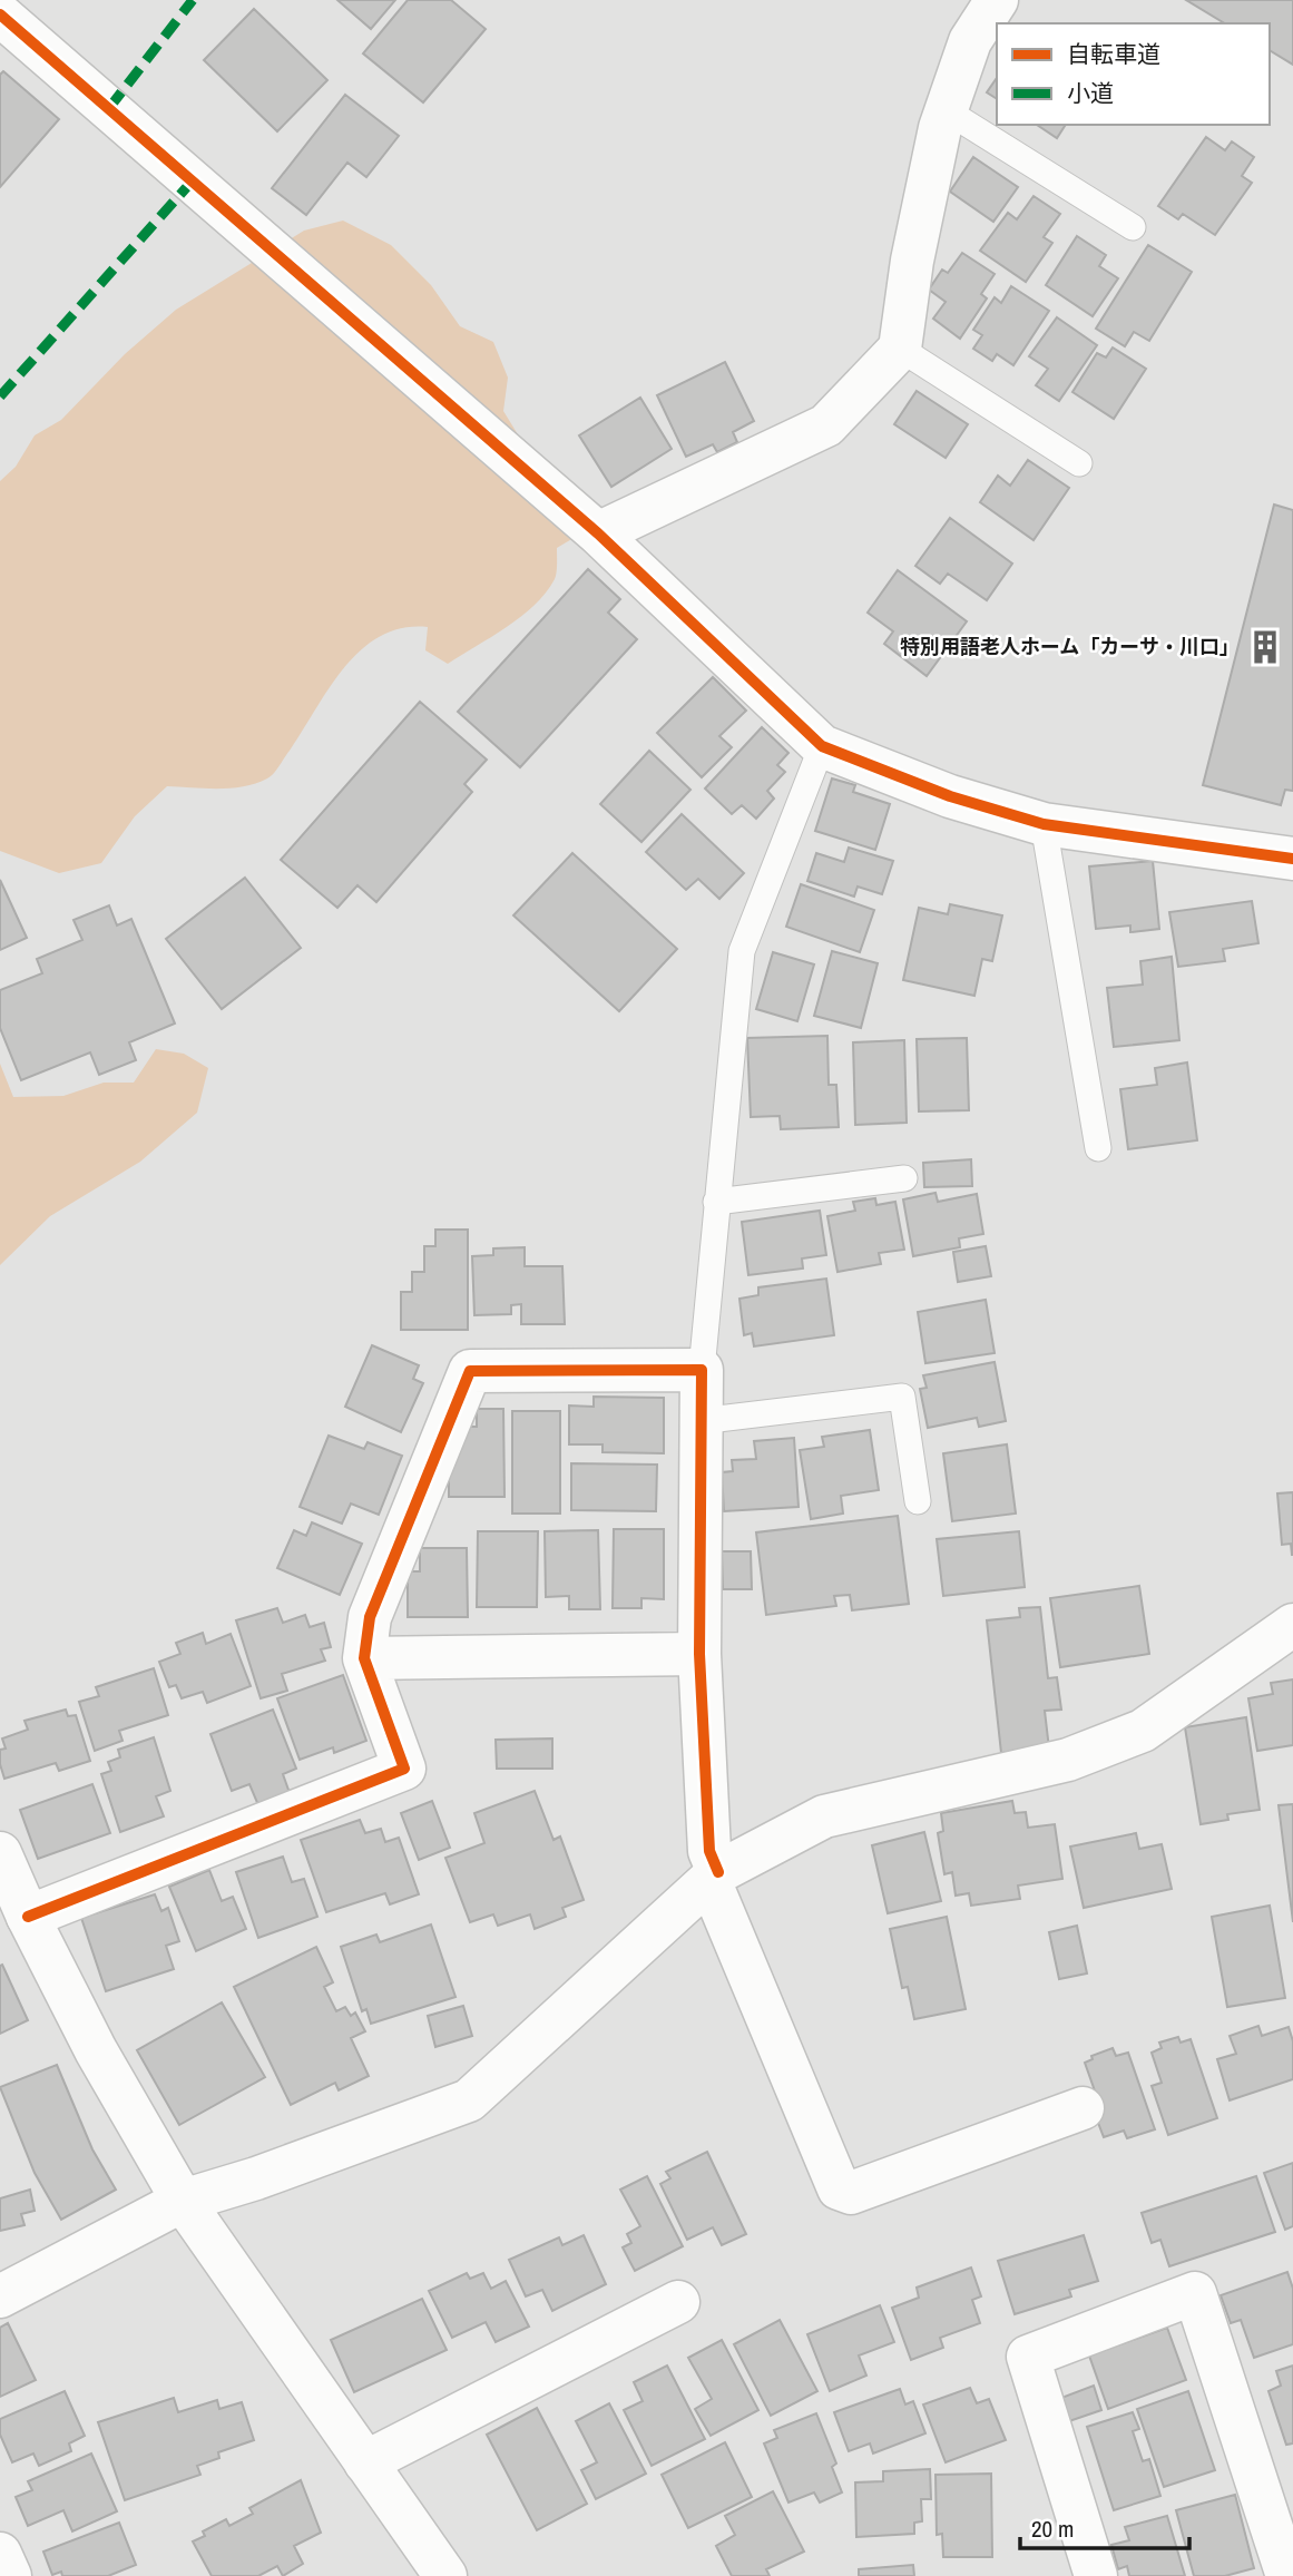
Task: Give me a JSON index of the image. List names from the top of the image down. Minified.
{"places":{"building":["特別用語老人ホーム「カーサ・川口」"]},"legend":["自転車道","小道"],"scale_bar":"20 m"}
